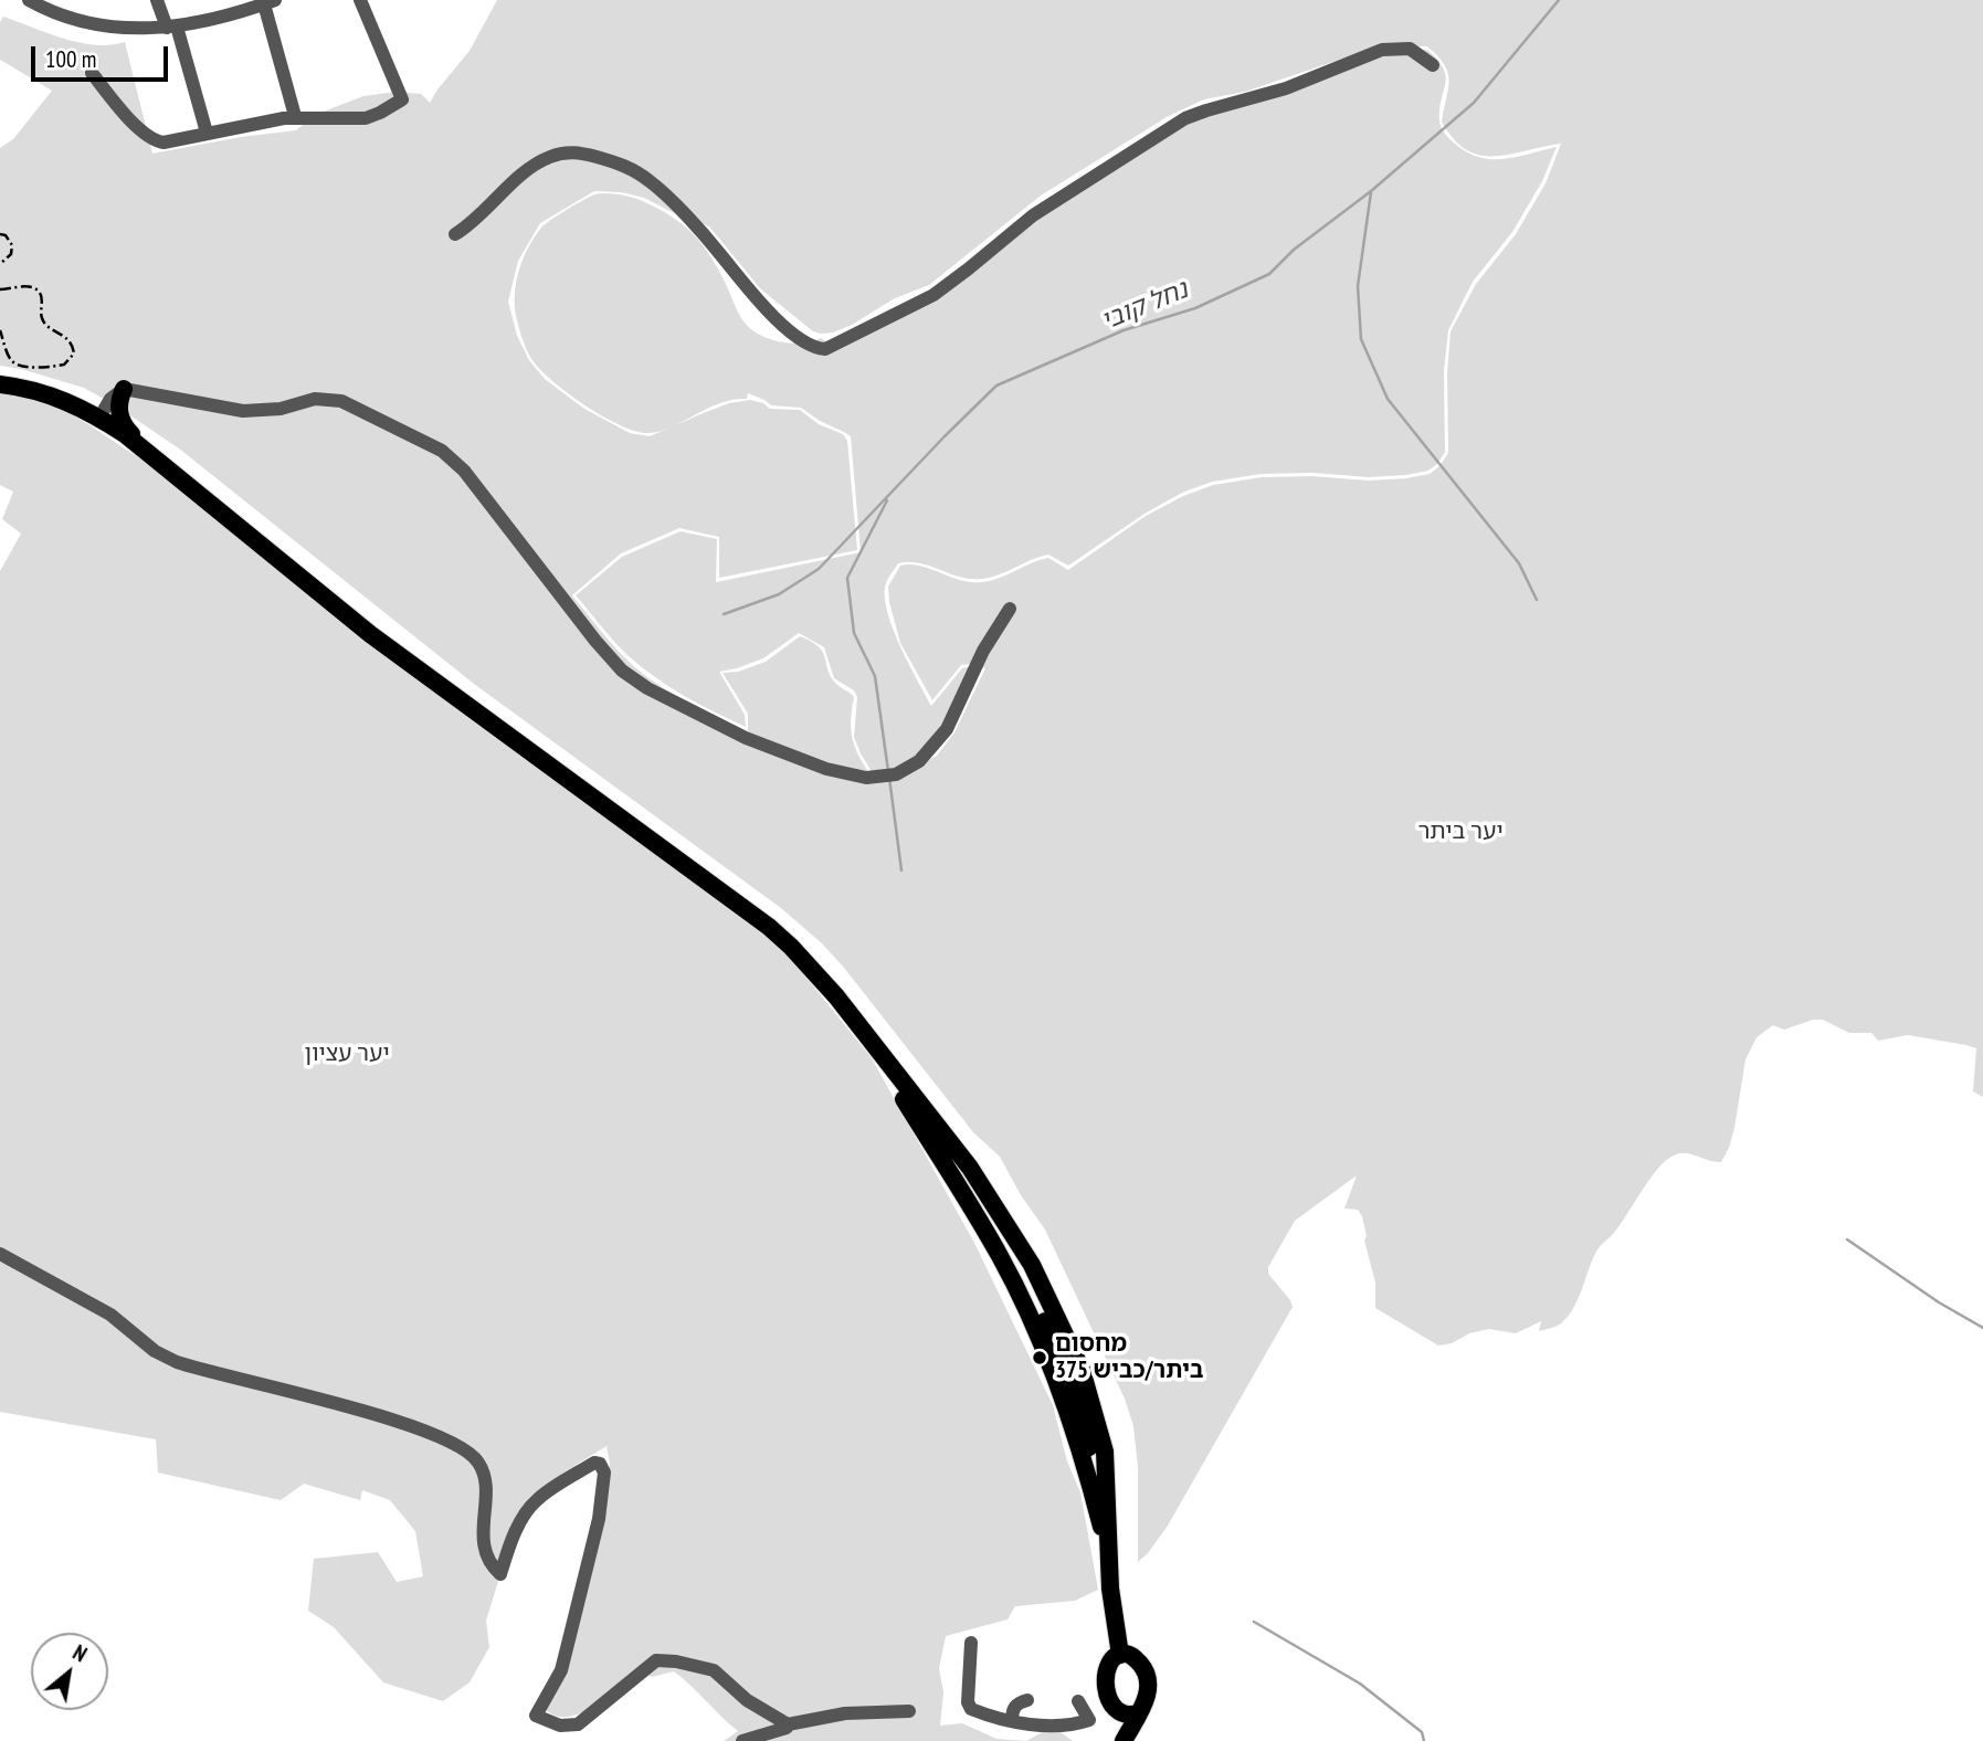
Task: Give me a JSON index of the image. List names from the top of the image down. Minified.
{"water":["נחל קובי"],"parks":["יער ביתר","יער עציון"],"places":["מחסום ביתר/כביש 375"],"scale_bar":"100 m","north":"top right"}
